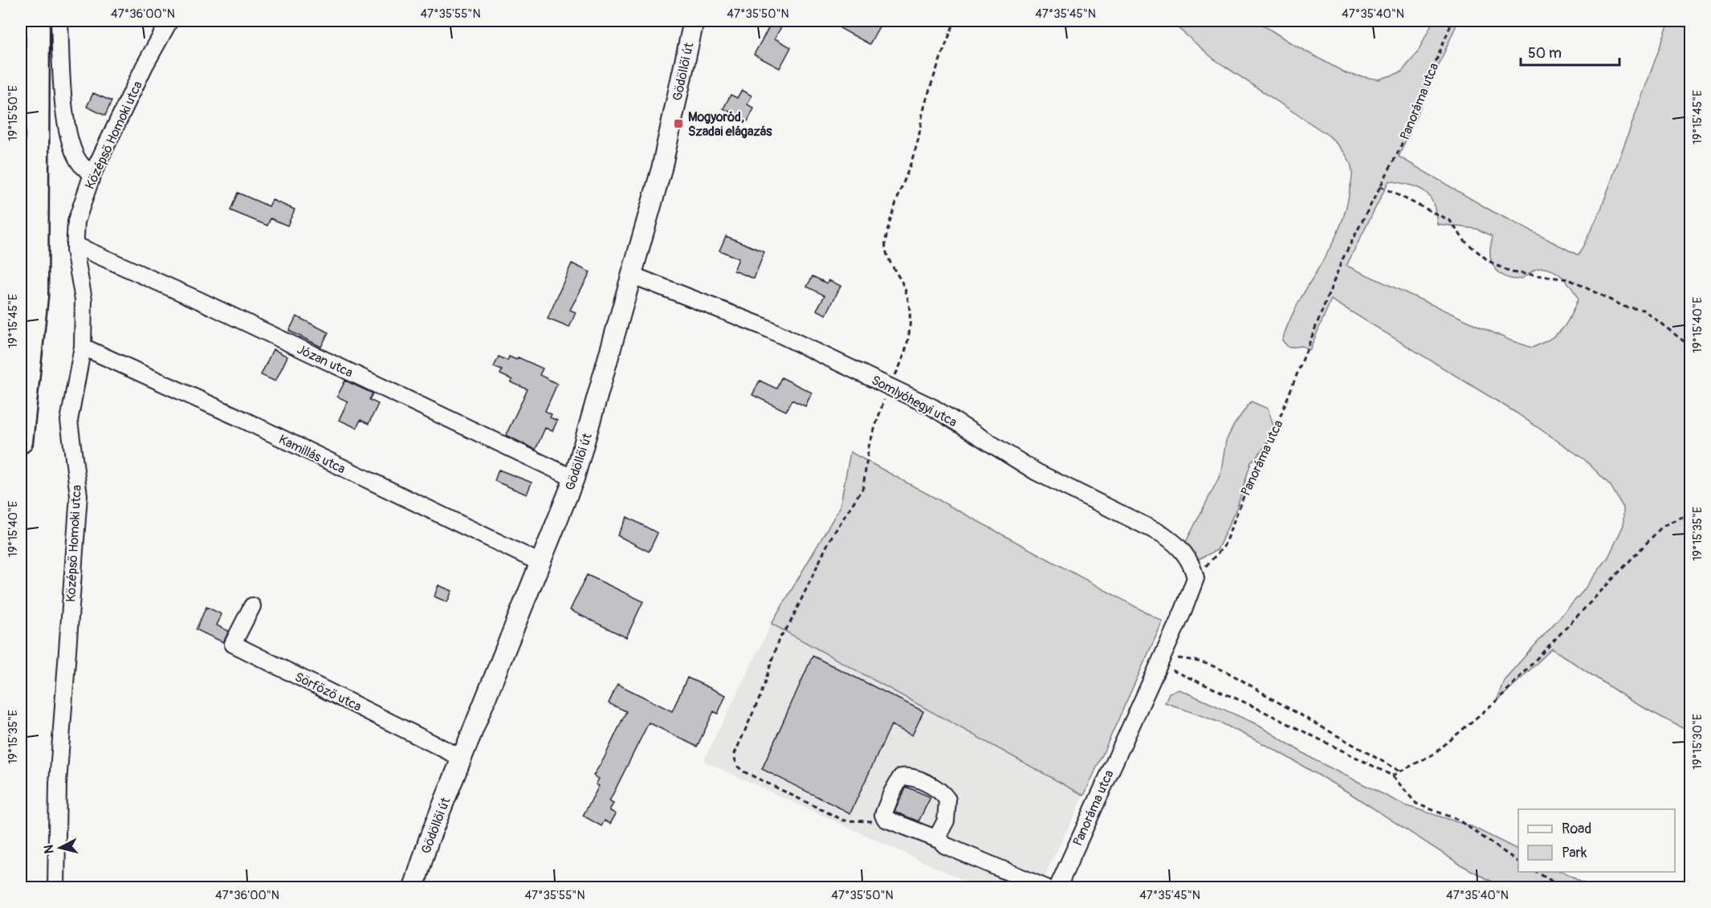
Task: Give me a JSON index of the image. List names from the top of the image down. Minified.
{"streets":{"main road":["Gödöllői út"],"street":["Panoráma utca","Középső Homoki utca","Józan utca","Somlyóhegyi utca","Kamillás utca","Sörfőző utca"]},"crossings":[["Gödöllői út","Józan utca"],["Gödöllői út","Somlyóhegyi utca"],["Gödöllői út","Kamillás utca"],["Gödöllői út","Sörfőző utca"],["Panoráma utca","Somlyóhegyi utca"],["Középső Homoki utca","Józan utca"],["Középső Homoki utca","Kamillás utca"]],"places":{"transit":["Mogyoród, Szadai elágazás"]},"legend":["Road","Park"],"scale_bar":"50 m","north":"left","coordinates":["47°36'00\"N","47°35'55\"N","47°35'50\"N","47°35'45\"N","47°35'40\"N","19°15'50\"E","19°15'45\"E","19°15'40\"E","19°15'35\"E","19°15'30\"E"]}
